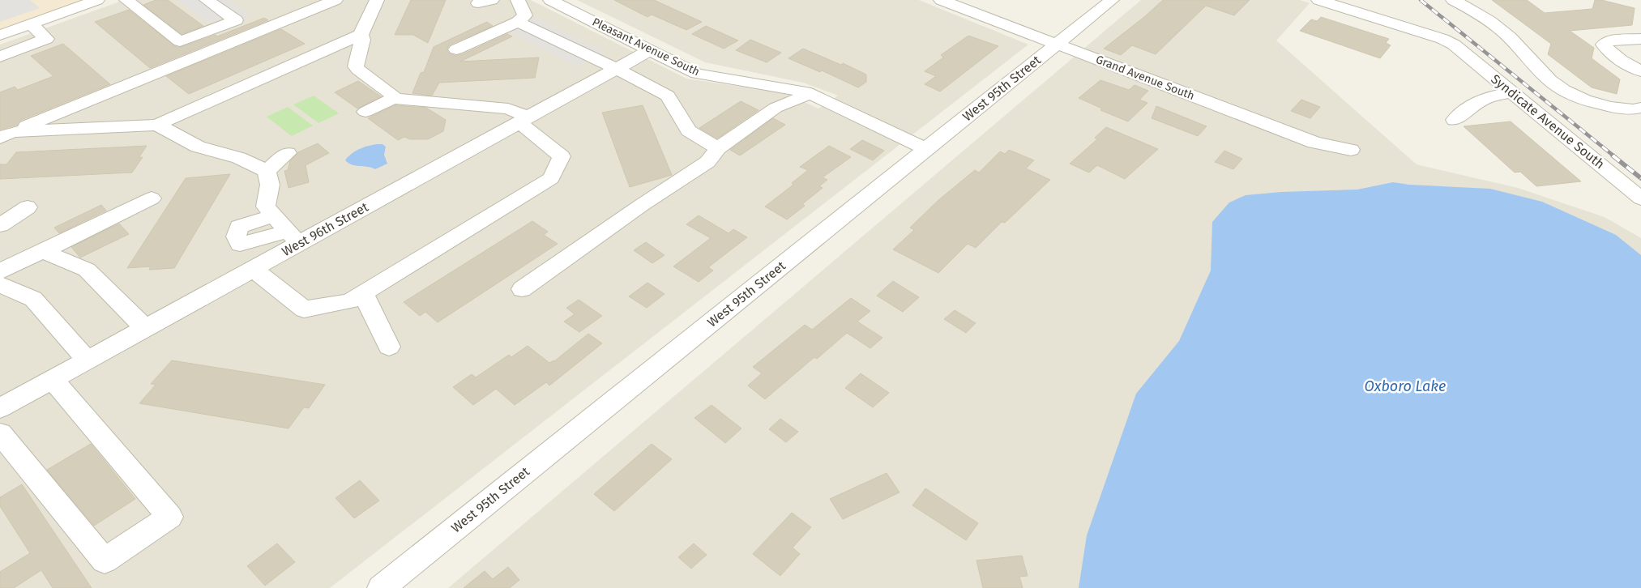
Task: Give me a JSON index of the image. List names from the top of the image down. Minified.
{"streets":{"street":["Pleasant Avenue South","Grand Avenue South","West 95th Street","Syndicate Avenue South","West 96th Street"]},"crossings":[["Pleasant Avenue South","West 95th Street"],["Pleasant Avenue South","West 96th Street"],["Grand Avenue South","West 95th Street"]],"water":["Oxboro Lake"]}
